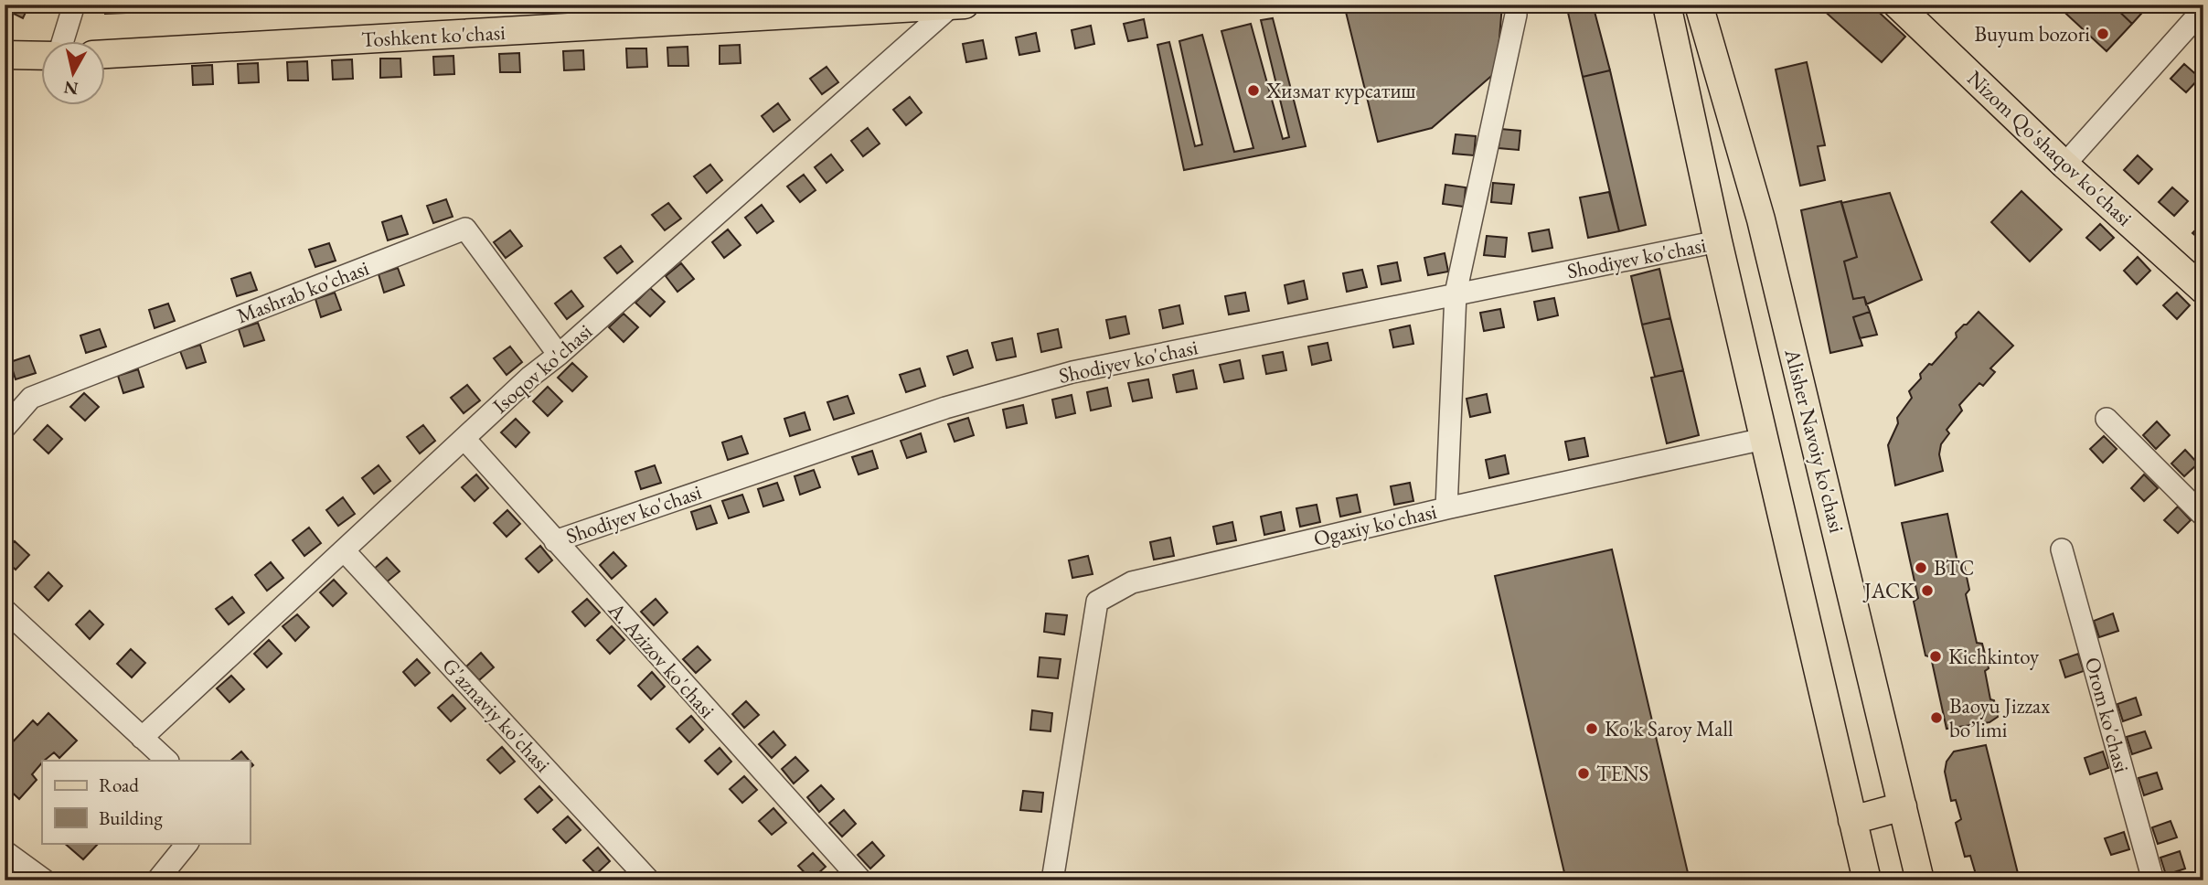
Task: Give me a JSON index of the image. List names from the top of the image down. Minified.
{"streets":{"main road":["Toshkent ko'chasi","Nizom Qo'shaqov ko'chasi","Alisher Navoiy ko'chasi"],"street":["Shodiyev ko'chasi","Mashrab ko'chasi","Isoqov ko'chasi","Ogaxiy ko'chasi","A. Azizov ko'chasi","G'aznaviy ko'chasi","Orom ko'chasi"]},"crossings":[["Toshkent ko'chasi","Isoqov ko'chasi"],["Shodiyev ko'chasi","Ogaxiy ko'chasi"],["Shodiyev ko'chasi","A. Azizov ko'chasi"],["Mashrab ko'chasi","Isoqov ko'chasi"],["Isoqov ko'chasi","A. Azizov ko'chasi"],["Isoqov ko'chasi","G'aznaviy ko'chasi"]],"places":["Buyum bozori","Хизмат курсатиш","BTC","JACK","Kichkintoy","Baoyu Jizzax bo’limi","Ko'k Saroy Mall","TENS"],"legend":["Road","Building"],"north":"bottom"}
